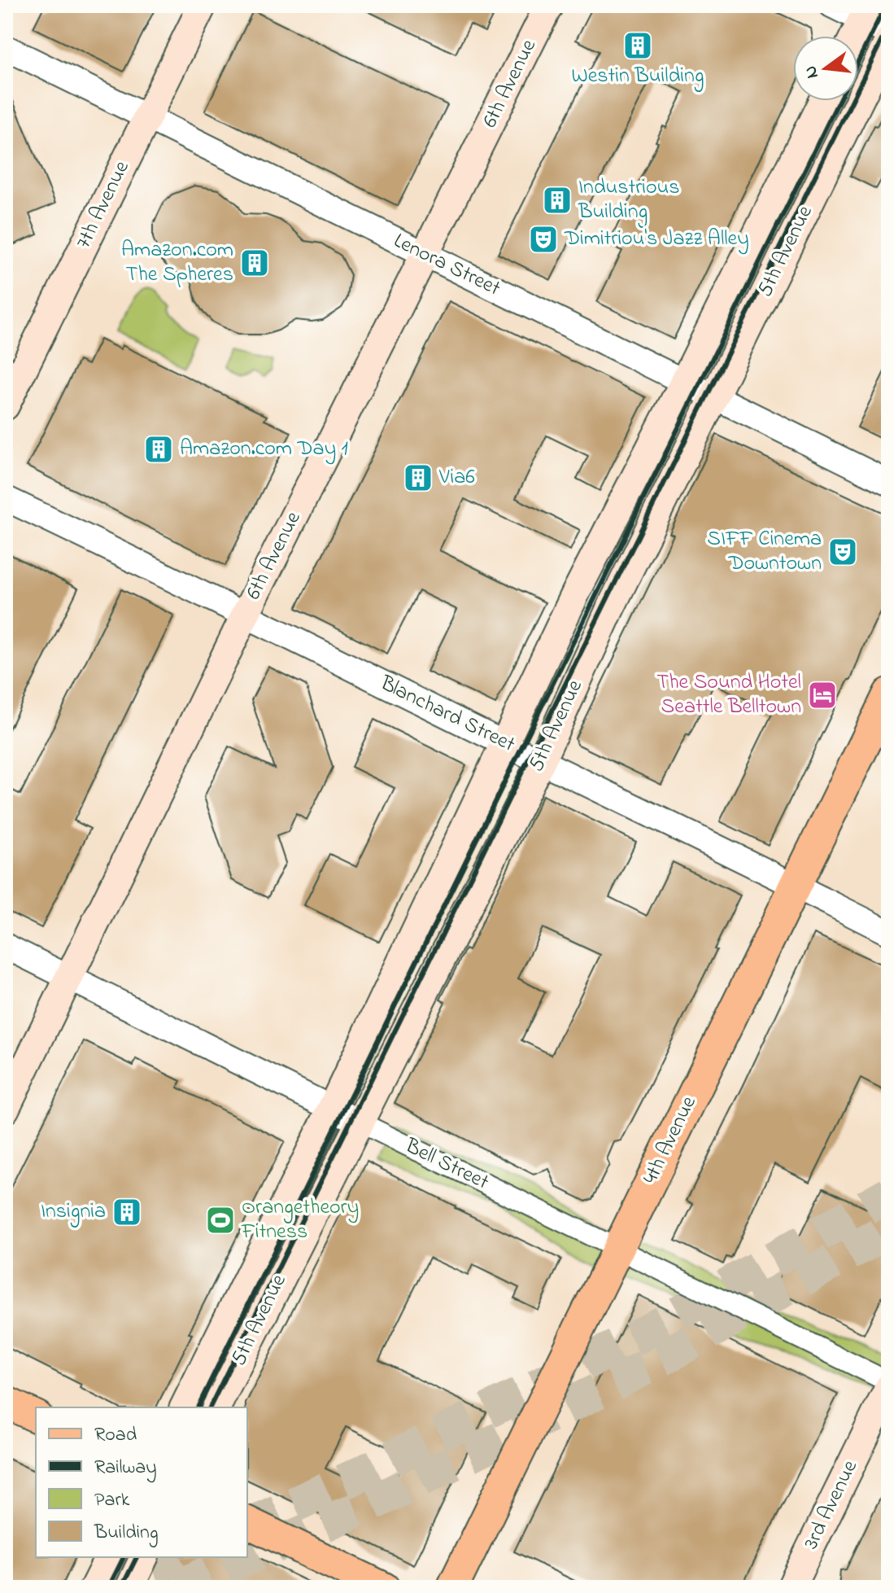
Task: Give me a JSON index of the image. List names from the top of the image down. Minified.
{"streets":{"main road":["6th Avenue","7th Avenue","5th Avenue","4th Avenue","3rd Avenue"],"street":["Lenora Street","Blanchard Street","Bell Street"]},"crossings":[["6th Avenue","Lenora Street"],["6th Avenue","Blanchard Street"],["6th Avenue","Bell Street"],["7th Avenue","Lenora Street"],["5th Avenue","Lenora Street"],["5th Avenue","Blanchard Street"],["5th Avenue","Bell Street"],["Blanchard Street","4th Avenue"],["4th Avenue","Bell Street"],["Bell Street","3rd Avenue"]],"places":{"building":["Westin Building","Industrious Building","Amazon.com The Spheres","Amazon.com Day 1","Via6","Insignia"],"theatre":["Dimitriou's Jazz Alley","SIFF Cinema Downtown"],"hotel":["The Sound Hotel Seattle Belltown"],"sports":["Orangetheory Fitness"]},"legend":["Road","Railway","Park","Building"],"north":"left"}
